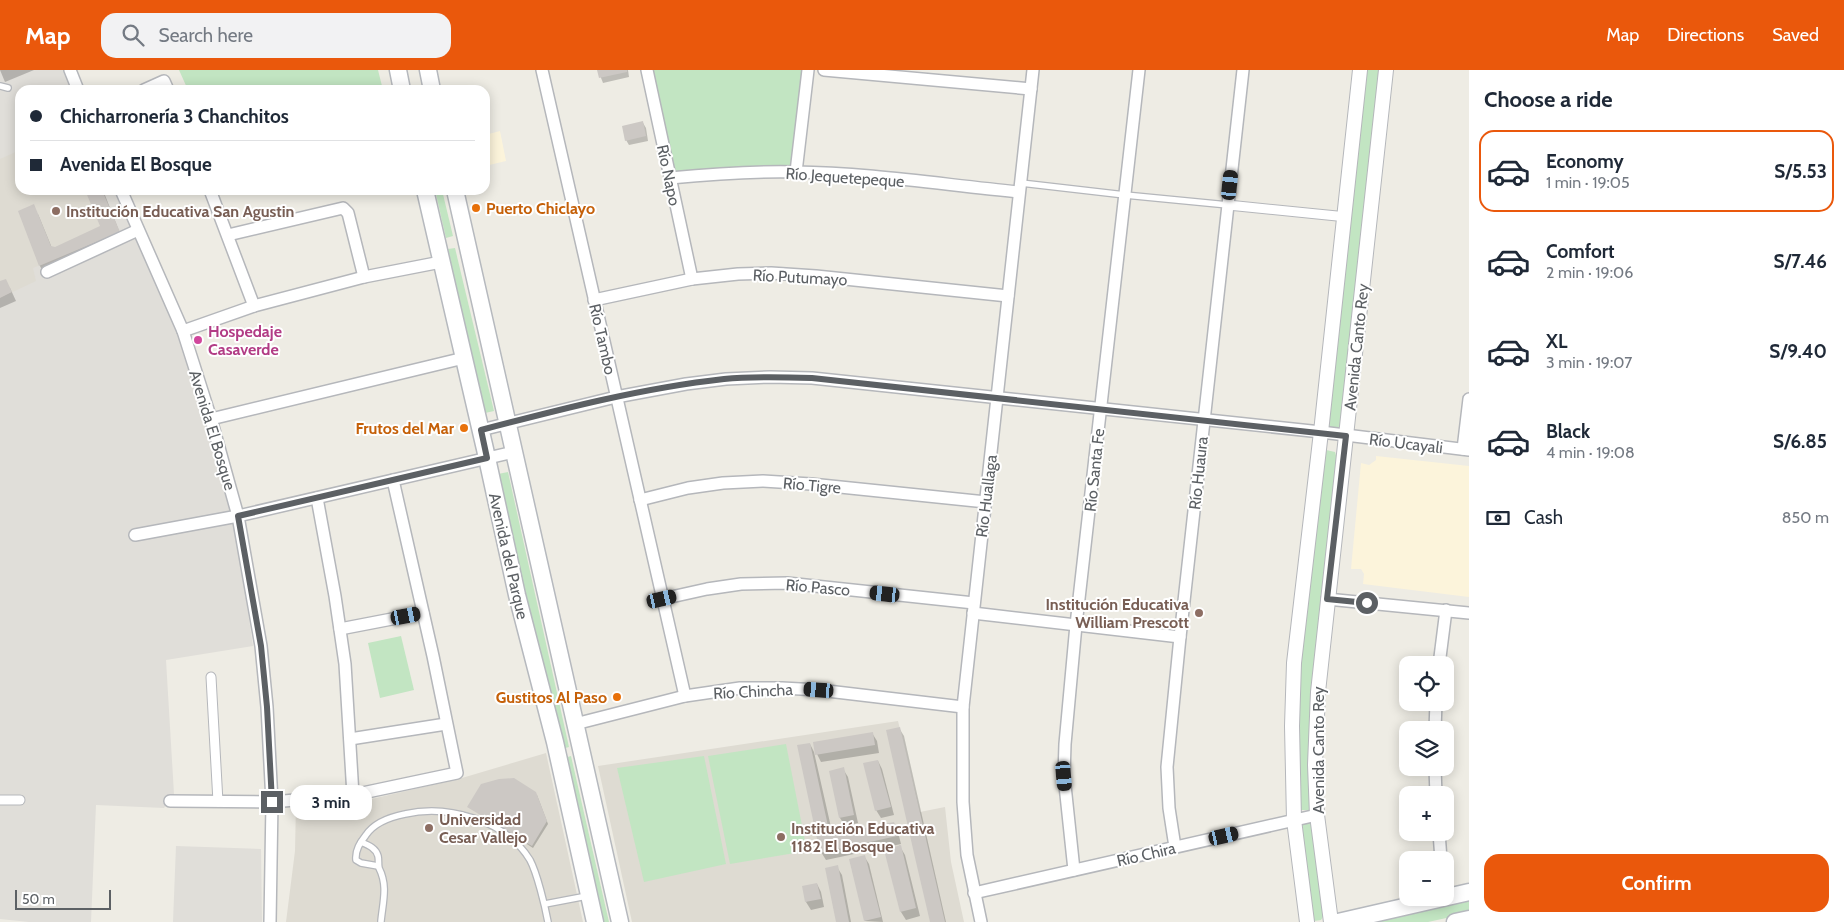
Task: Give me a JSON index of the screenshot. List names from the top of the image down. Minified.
{"streets":{"main road":["Avenida del Parque"],"street":["Río Napo","Río Jequetepeque","Río Putumayo","Río Tambo","Avenida Canto Rey","Avenida El Bosque","Río Ucayali","Río Santa Fe","Río Huaura","Río Tigre","Río Huallaga","Río Pasco","Río Chincha","Río Chira"]},"crossings":[["Río Napo","Río Jequetepeque"],["Río Napo","Río Putumayo"],["Río Jequetepeque","Río Santa Fe"],["Río Jequetepeque","Río Huaura"],["Río Jequetepeque","Río Huallaga"],["Río Putumayo","Río Tambo"],["Río Putumayo","Río Huallaga"],["Río Tambo","Río Ucayali"],["Río Tambo","Río Tigre"],["Río Tambo","Río Pasco"],["Río Tambo","Río Chincha"],["Avenida Canto Rey","Río Ucayali"],["Avenida Canto Rey","Río Chira"],["Río Ucayali","Río Santa Fe"],["Río Ucayali","Río Huaura"],["Río Ucayali","Río Huallaga"],["Río Ucayali","Avenida del Parque"],["Río Santa Fe","Río Pasco"],["Río Santa Fe","Río Chira"],["Río Huaura","Río Pasco"],["Río Huaura","Río Chira"],["Río Tigre","Río Huallaga"],["Río Huallaga","Río Pasco"],["Río Huallaga","Río Chincha"],["Río Huallaga","Río Chira"],["Avenida del Parque","Río Chincha"]],"places":["Puerto Chiclayo","Institución Educativa San Agustin","Hospedaje Casaverde","Frutos del Mar","Institución Educativa William Prescott","Gustitos Al Paso","Universidad Cesar Vallejo","Institución Educativa 1182 El Bosque"],"scale_bar":"50 m","page":{"header":"Map","search":"Search here","nav":["Map","Directions","Saved"],"heading":"Choose a ride","banner":["Chicharronería 3 Chanchitos","Avenida El Bosque"],"list":[{"name":"Economy","note":"1 min · 19:05","value":"S/5.53"},{"name":"Comfort","note":"2 min · 19:06","value":"S/7.46"},{"name":"XL","note":"3 min · 19:07","value":"S/9.40"},{"name":"Black","note":"4 min · 19:08","value":"S/6.85"}],"pay":["Cash","850 m"],"map_buttons":["+","−"],"bubble":"3 min","buttons":"Confirm","scale":"50 m"}}
